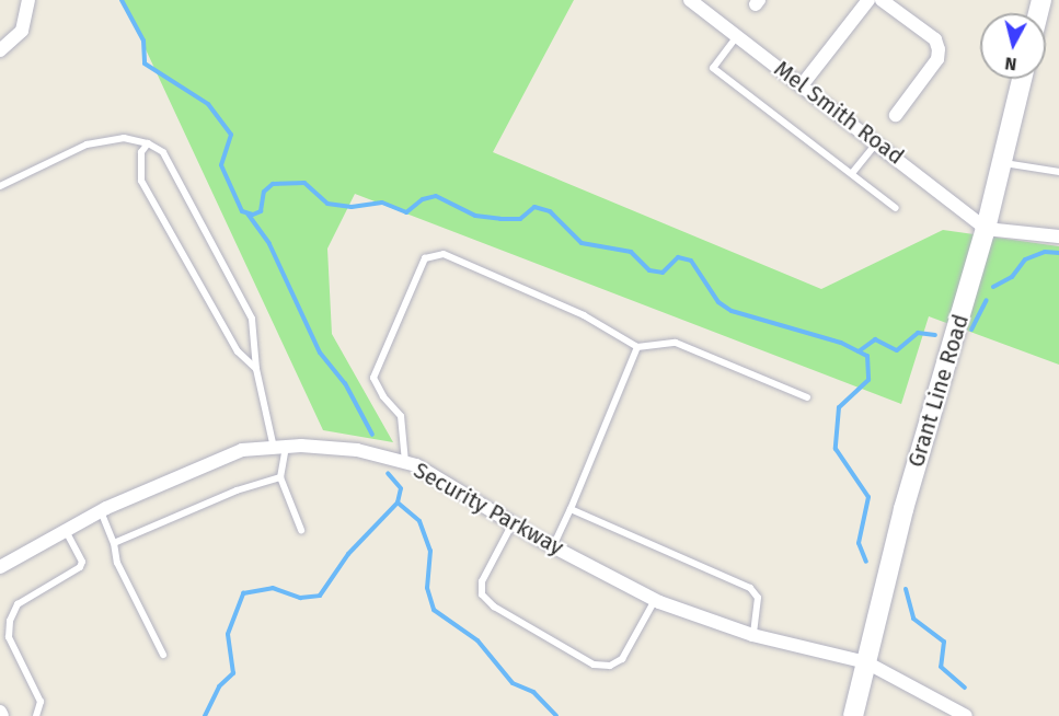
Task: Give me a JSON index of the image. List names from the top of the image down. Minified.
{"streets":{"main road":["Grant Line Road"],"street":["Mel Smith Road","Security Parkway"]},"crossings":[["Mel Smith Road","Grant Line Road"],["Grant Line Road","Security Parkway"]],"north":"bottom"}
